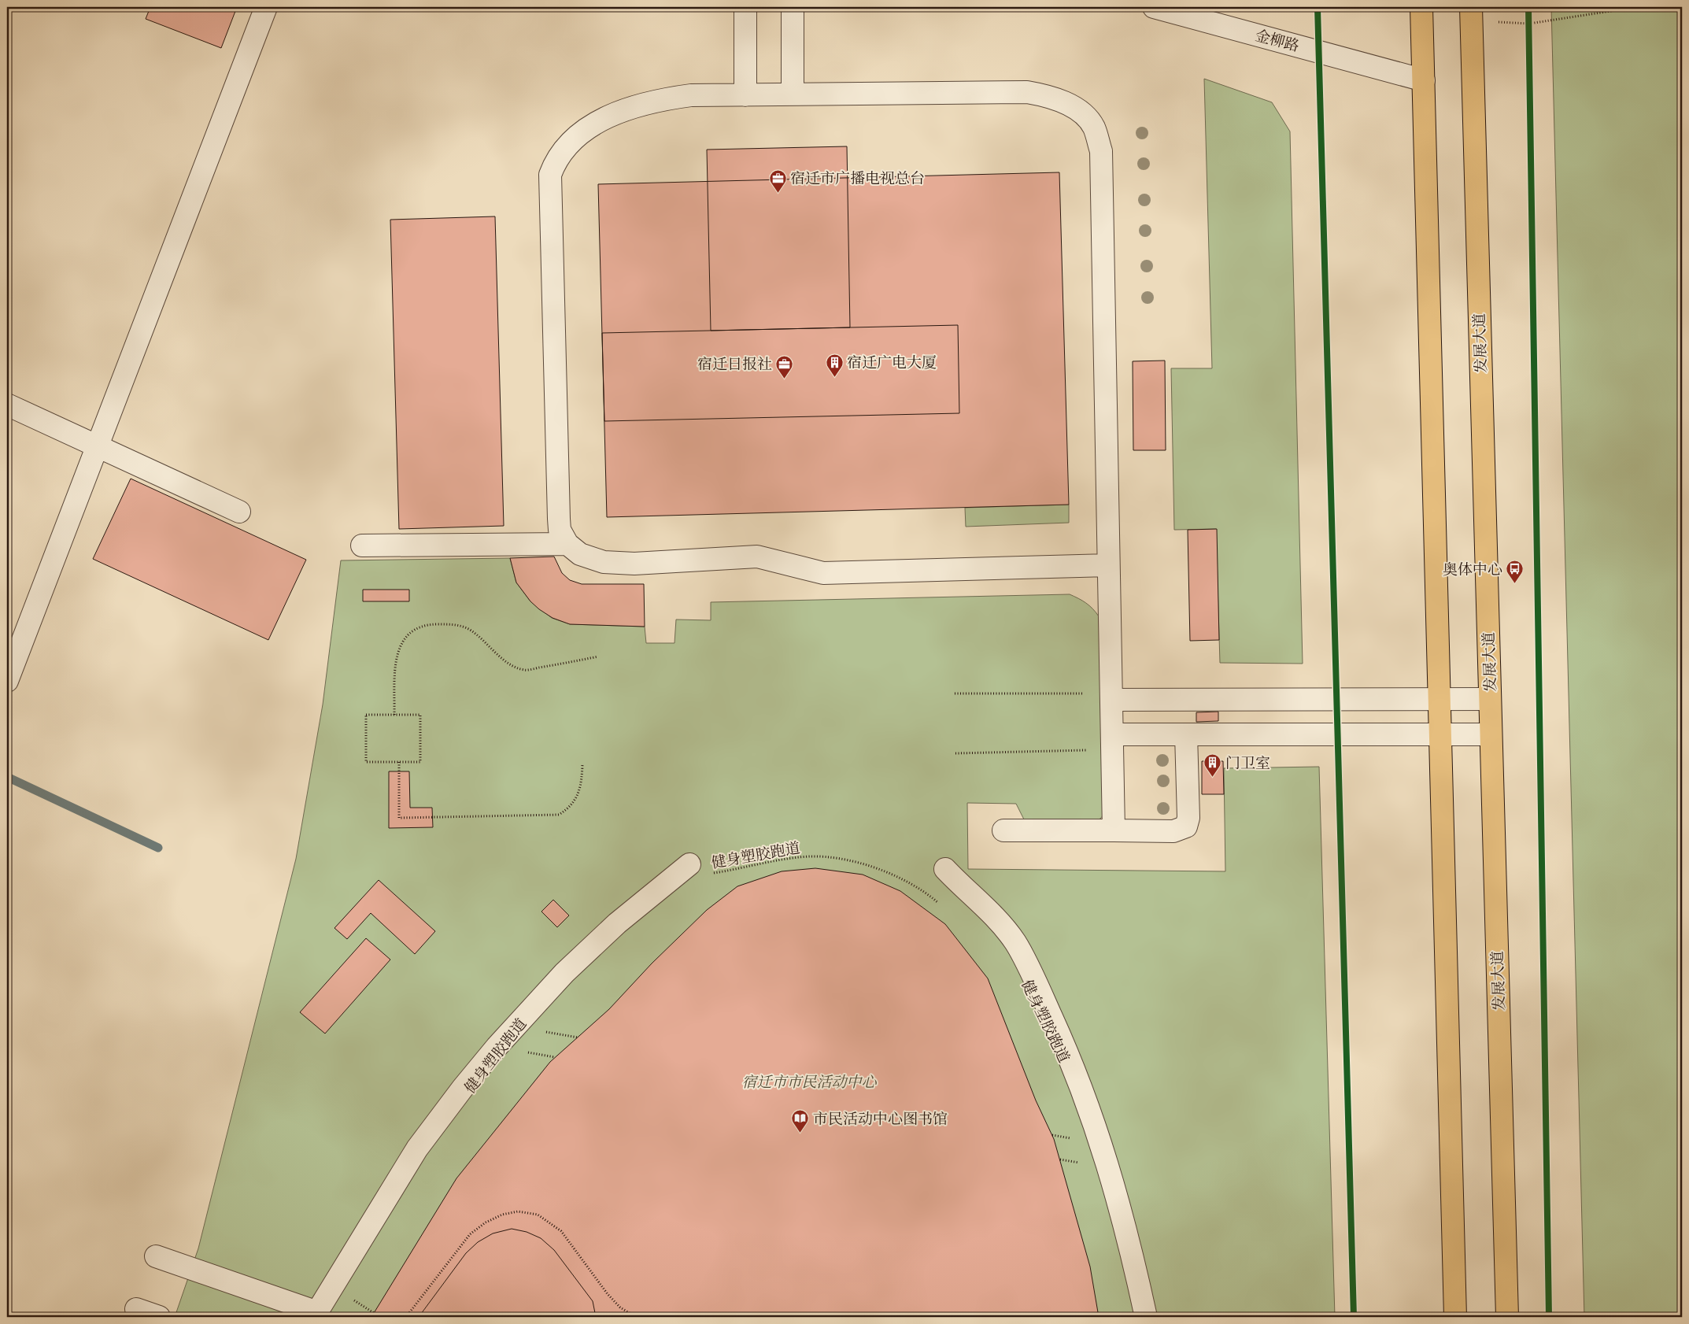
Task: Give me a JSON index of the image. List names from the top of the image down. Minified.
{"streets":{"main road":["发展大道"],"street":["金柳路"],"path":["健身塑胶跑道"]},"parks":["宿迁市市民活动中心"],"places":{"office":["宿迁市广播电视总台","宿迁日报社"],"building":["宿迁广电大厦","门卫室"],"bus stop":["奥体中心"],"library":["市民活动中心图书馆"]}}
